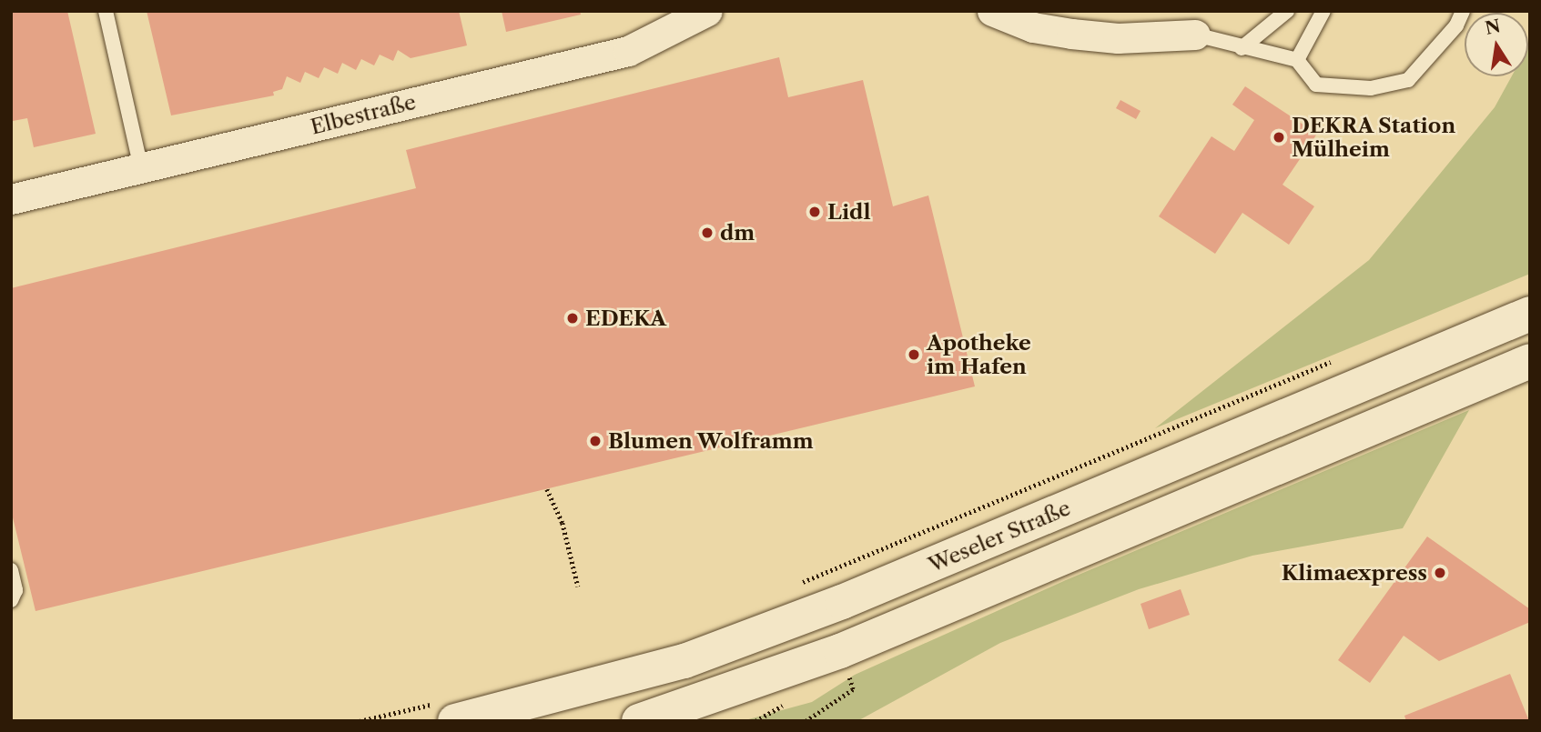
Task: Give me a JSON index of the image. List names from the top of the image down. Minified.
{"streets":{"main road":["Weseler Straße"],"street":["Elbestraße"]},"places":["DEKRA Station Mülheim","Lidl","dm","EDEKA","Apotheke im Hafen","Blumen Wolframm","Klimaexpress"],"north":"top"}
